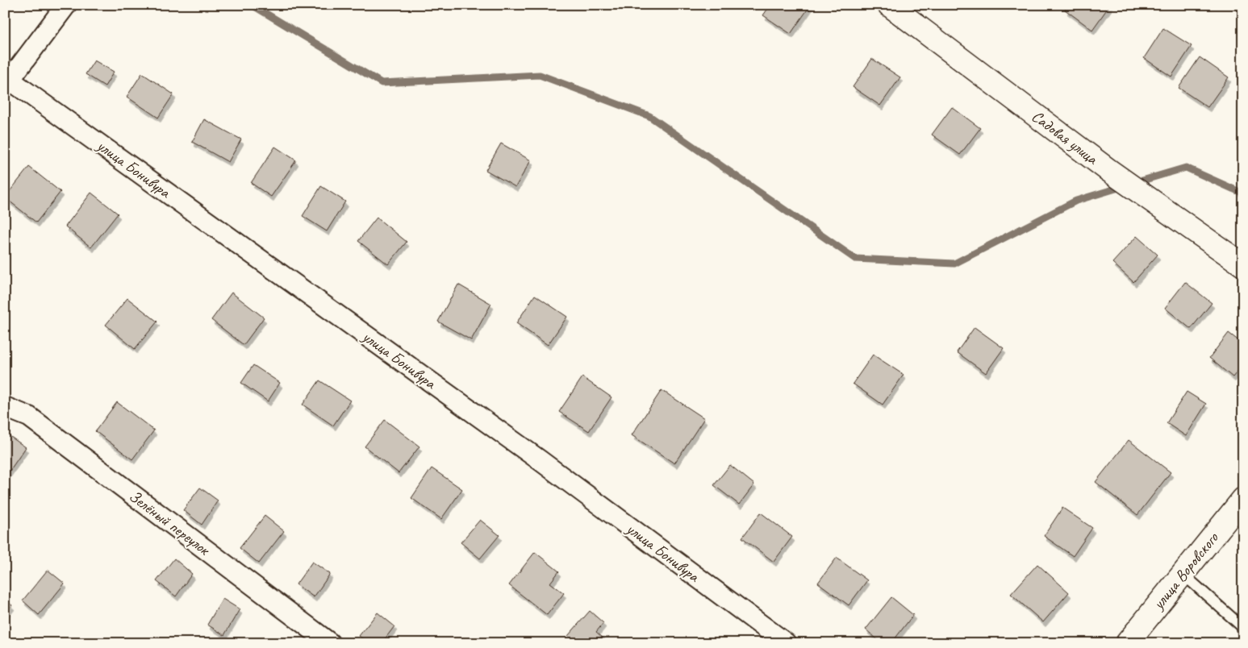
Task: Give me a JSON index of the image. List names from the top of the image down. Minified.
{"streets":{"street":["Садовая улица","улица Бонивура","Зелёный переулок","улица Воровского"]}}
